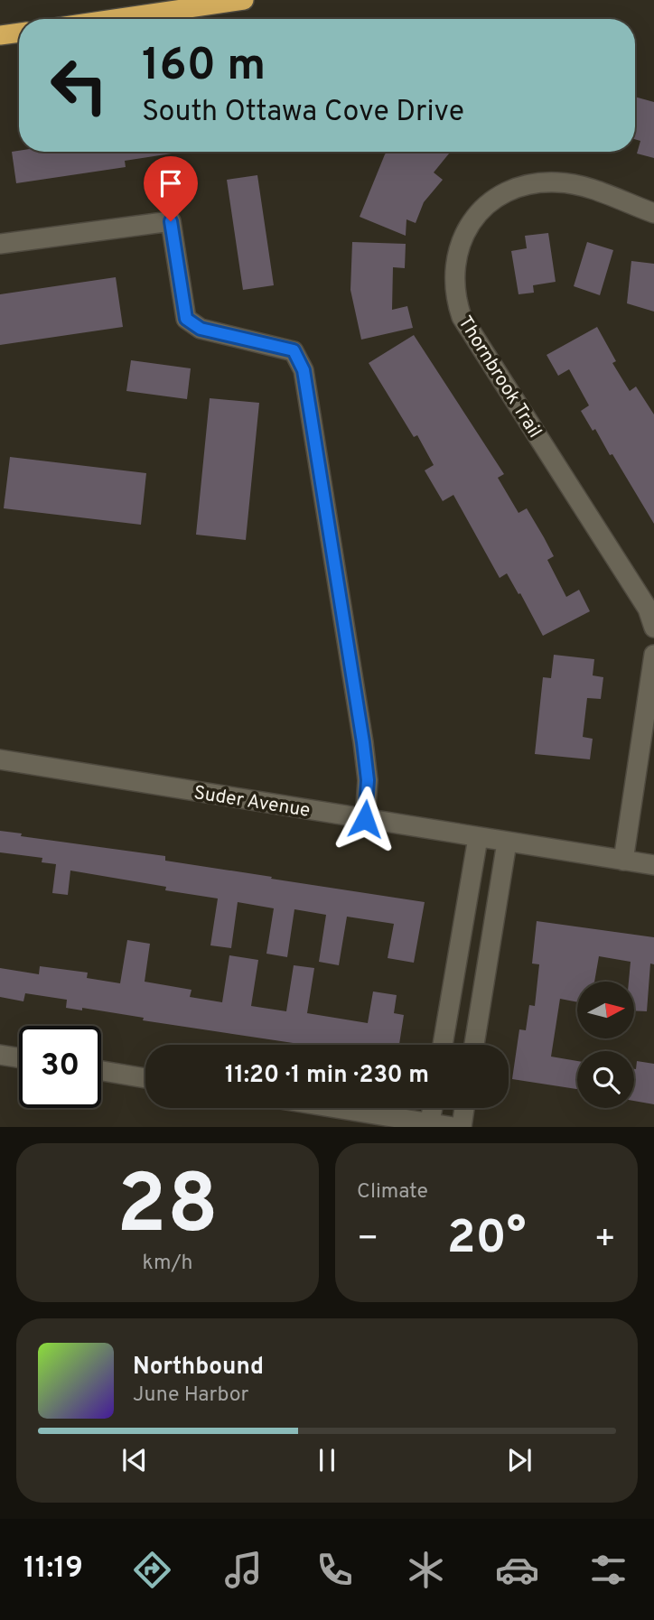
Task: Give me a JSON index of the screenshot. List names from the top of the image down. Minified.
{"streets":{"street":["Thornbrook Trail","Suder Avenue"]},"north":"right","page":{"turn":["160 m","South Ottawa Cove Drive"],"limit":"30","trip":"11:20 · 1 min · 230 m","tile":[["28","km/h"],"Climate"],"heat":["−","20°","+"],"song":["Northbound","June Harbor"],"tabs":"11:19"}}
